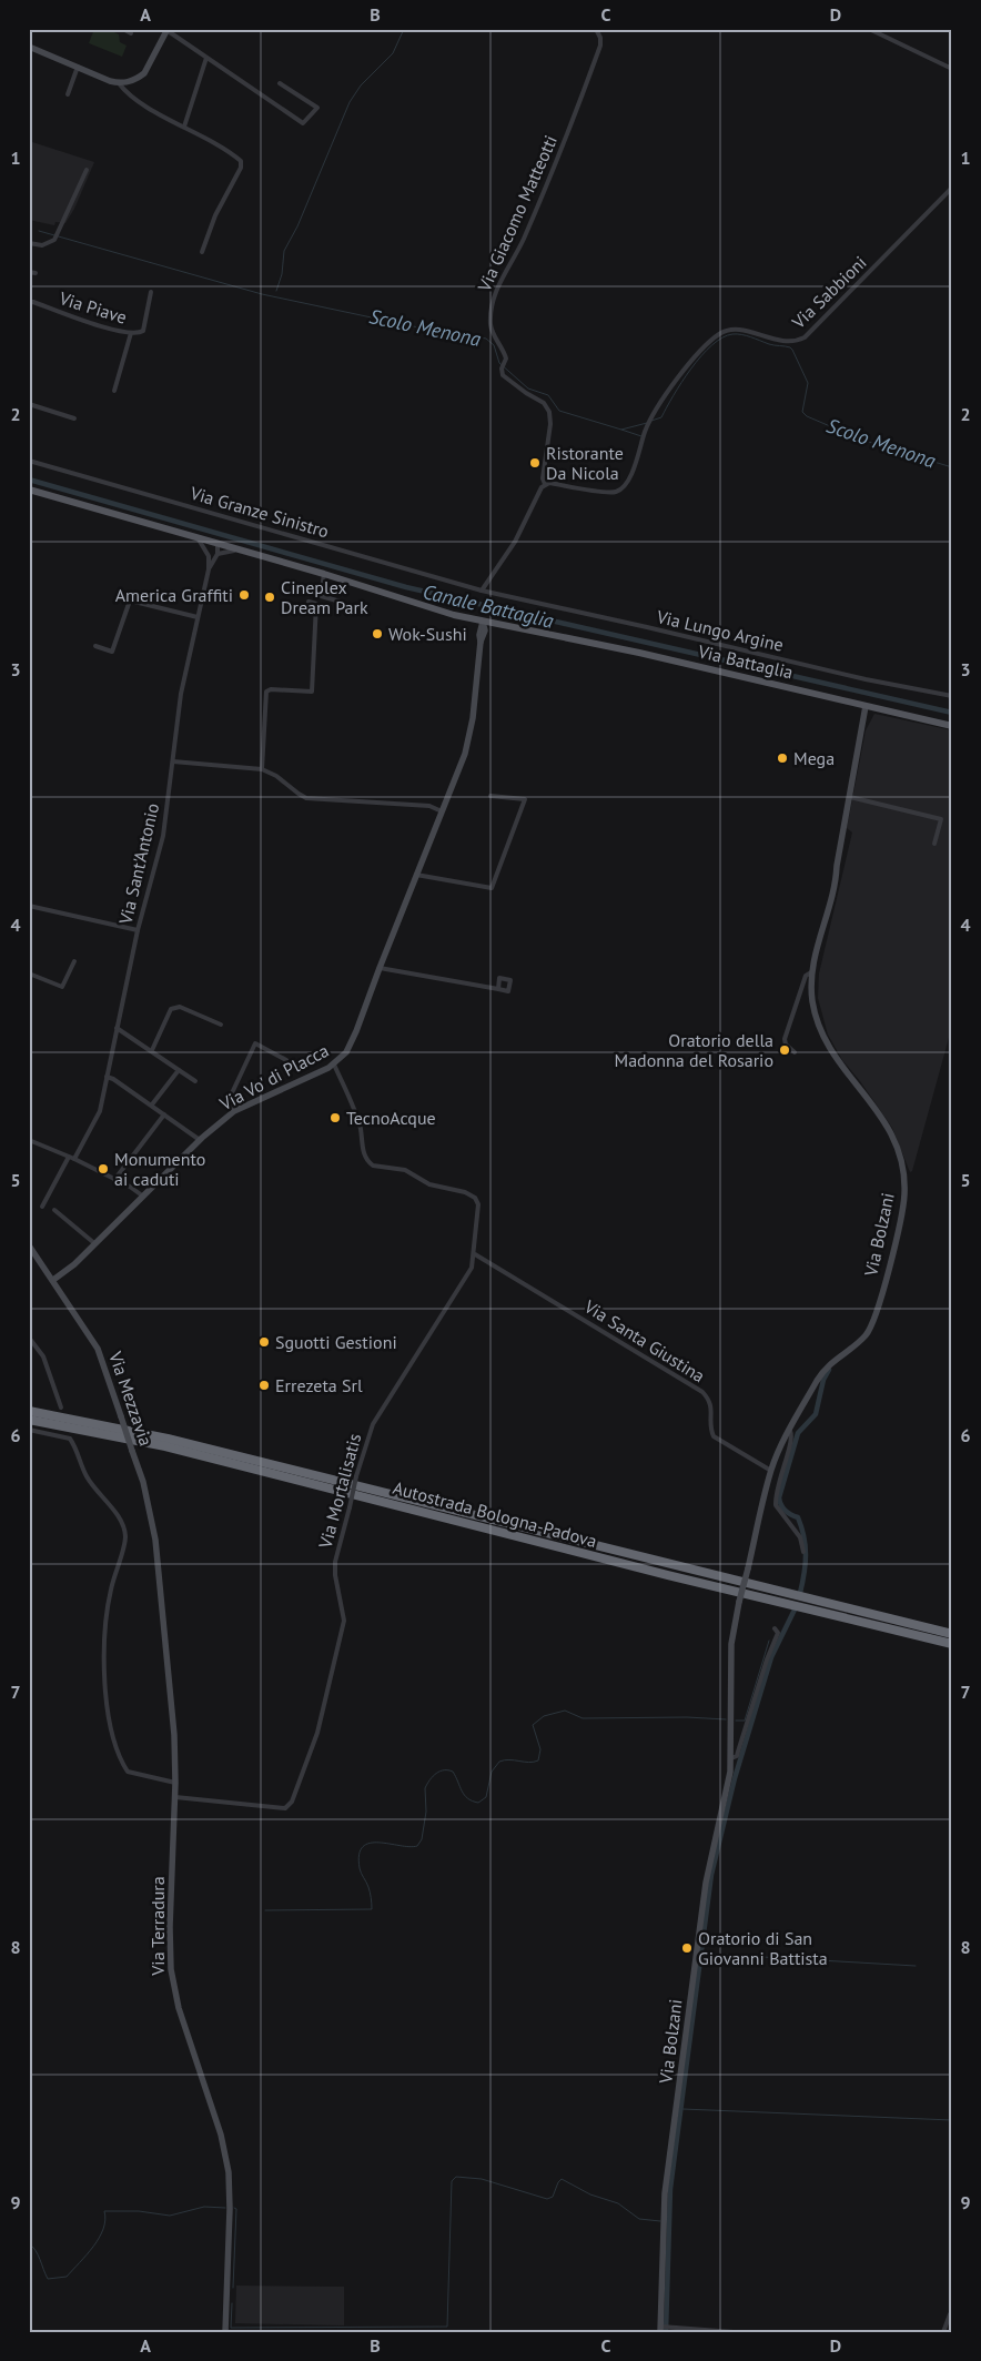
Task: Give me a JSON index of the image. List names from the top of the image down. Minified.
{"streets":{"highway":["Autostrada Bologna-Padova"],"main road":["Via Battaglia"],"street":["Via Giacomo Matteotti","Via Sabbioni","Via Piave","Via Granze Sinistro","Via Lungo Argine","Via Sant'Antonio","Via Vo' di Placca","Via Bolzani","Via Santa Giustina","Via Mezzavia","Via Mortalisatis","Via Terradura"]},"crossings":[["Via Giacomo Matteotti","Via Sabbioni"],["Via Granze Sinistro","Via Lungo Argine"],["Via Battaglia","Via Sant'Antonio"],["Via Battaglia","Via Vo' di Placca"],["Via Battaglia","Via Bolzani"],["Via Vo' di Placca","Via Mezzavia"],["Via Vo' di Placca","Via Mortalisatis"],["Via Bolzani","Via Santa Giustina"],["Via Santa Giustina","Via Mortalisatis"],["Via Mezzavia","Via Terradura"],["Via Mortalisatis","Via Terradura"]],"water":["Scolo Menona","Canale Battaglia"],"places":["Ristorante Da Nicola","America Graffiti","Cineplex Dream Park","Wok-Sushi","Mega","Oratorio della Madonna del Rosario","TecnoAcque","Monumento ai caduti","Sguotti Gestioni","Errezeta Srl","Oratorio di San Giovanni Battista"],"grid":{"columns":["A","B","C","D"],"rows":["1","2","3","4","5","6","7","8","9"]}}
